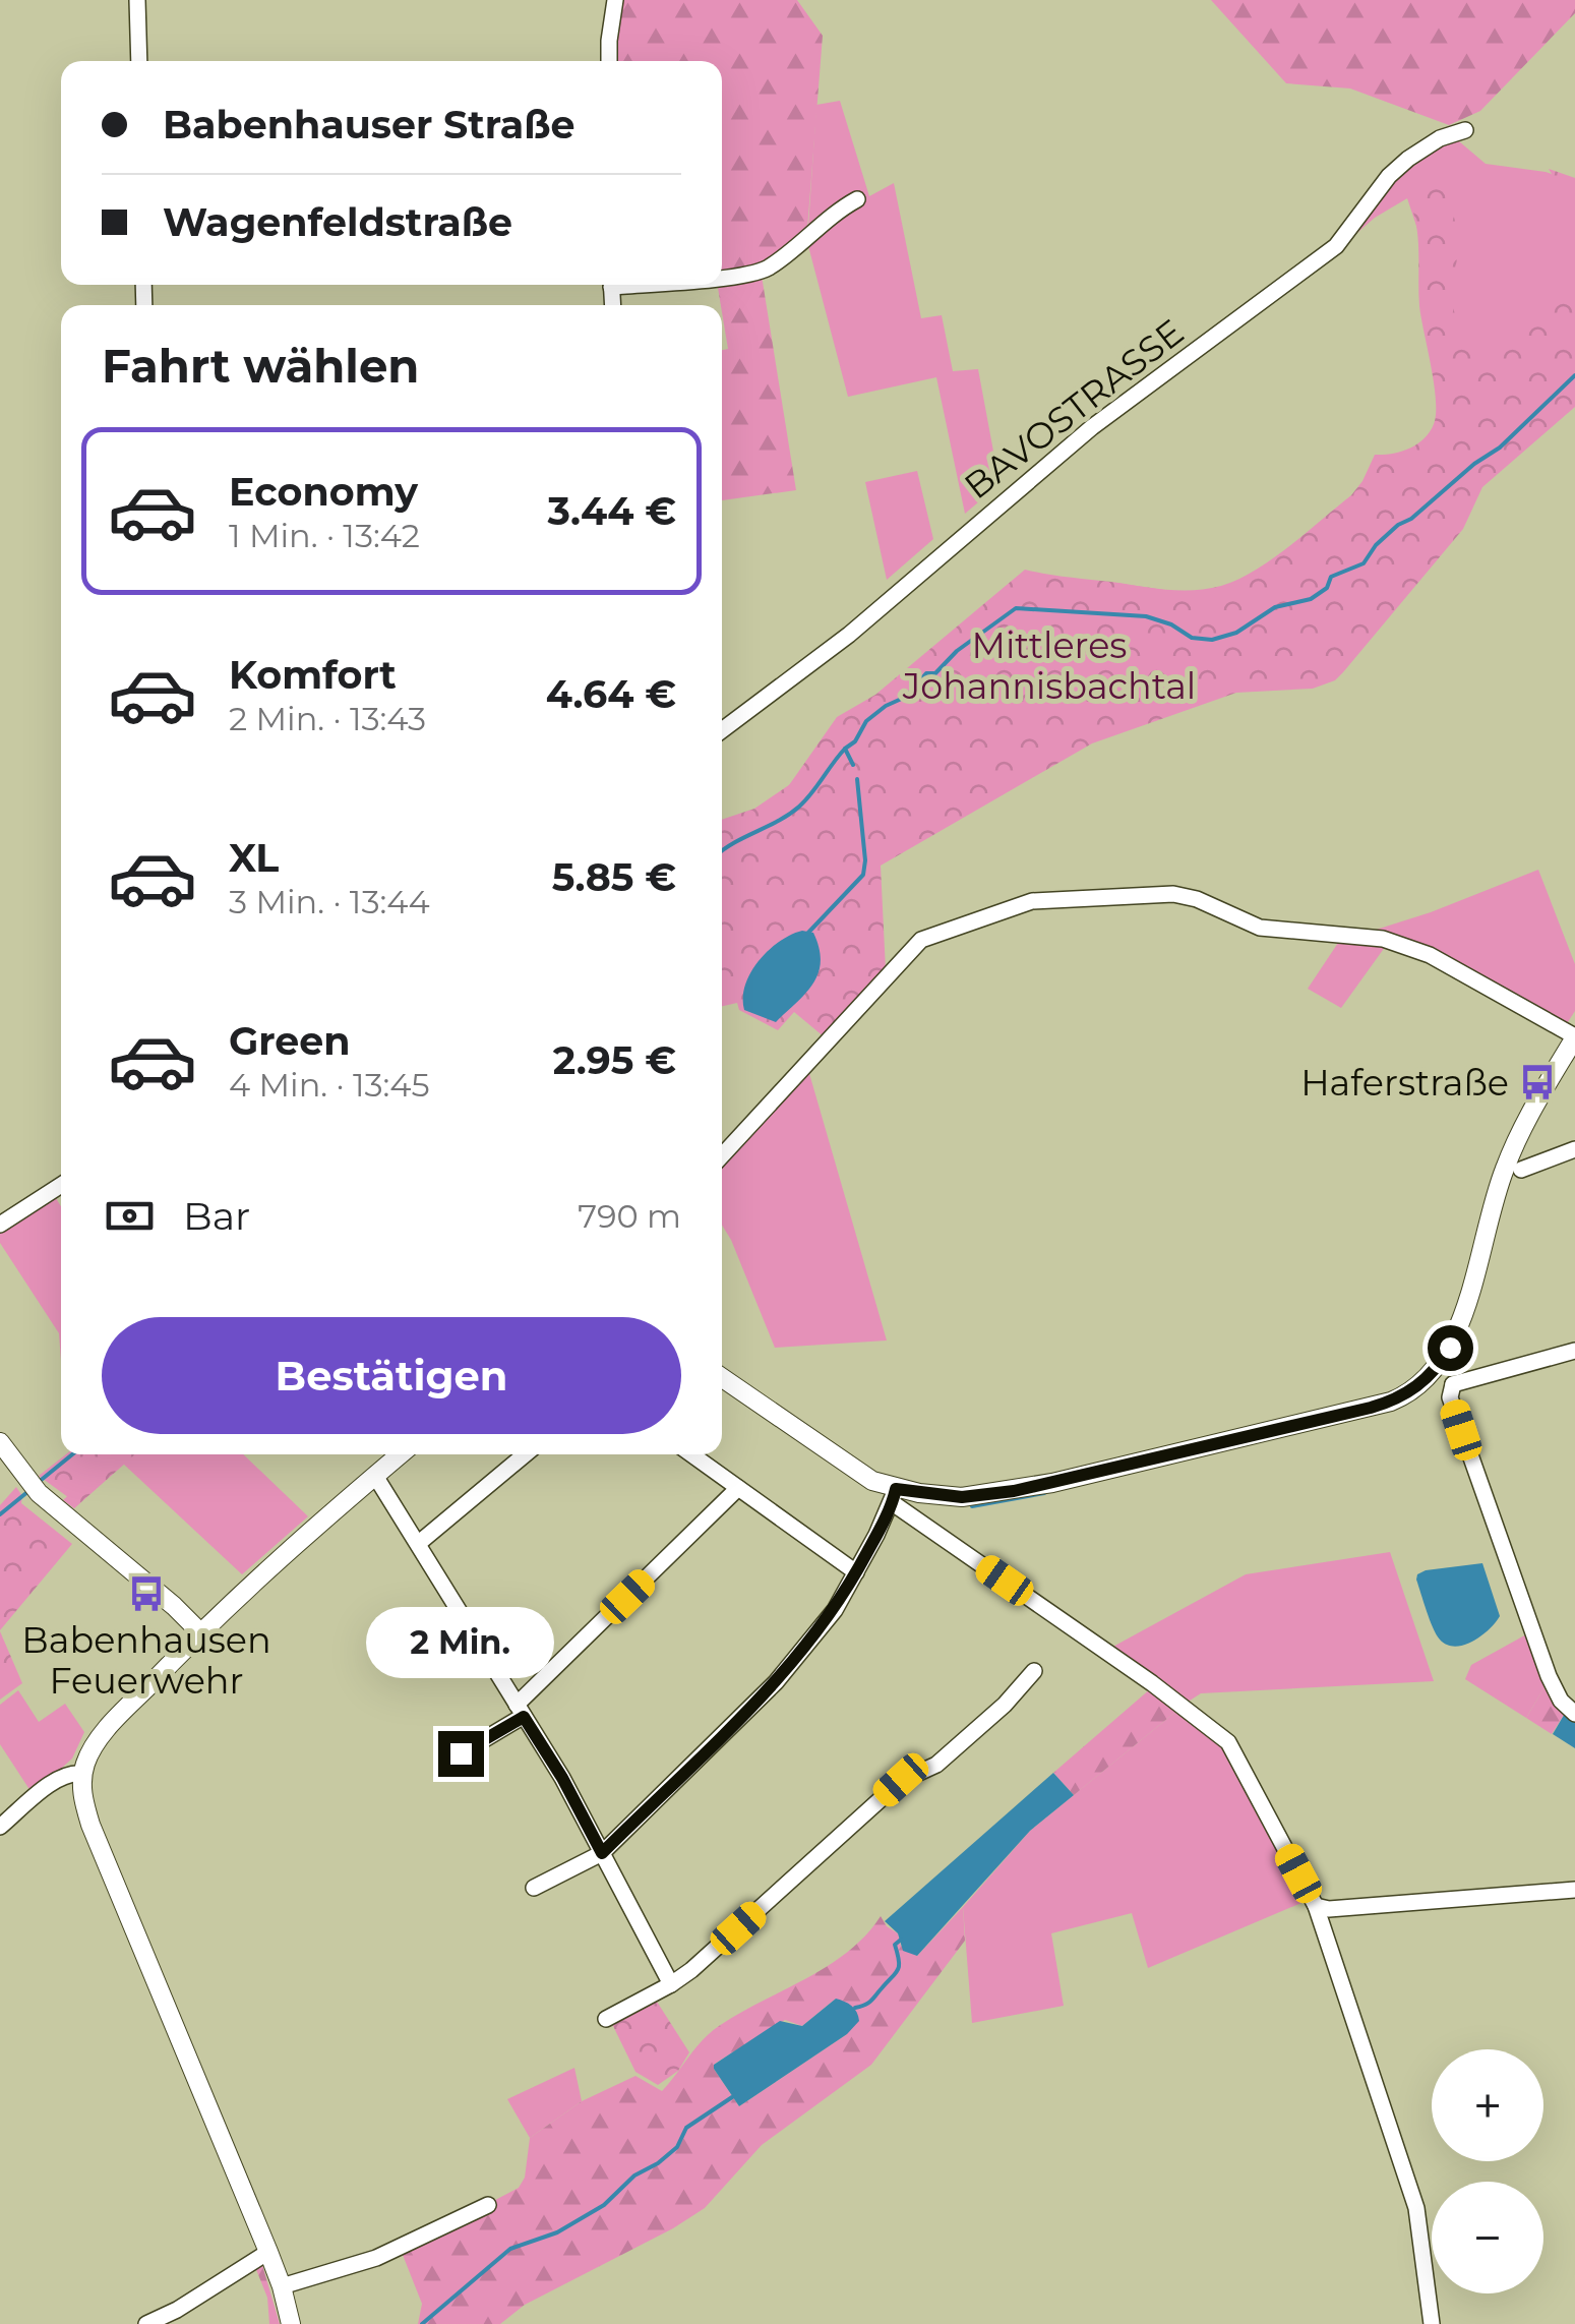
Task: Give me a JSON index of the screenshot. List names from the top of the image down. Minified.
{"streets":{"street":["BAVOSTRASSE"]},"parks":["Mittleres Johannisbachtal"],"places":{"bus stop":["Haferstraße","Babenhausen Feuerwehr"]},"page":{"banner":["Babenhauser Straße","Wagenfeldstraße"],"heading":"Fahrt wählen","list":[{"name":"Economy","note":"1 Min. · 13:42","value":"3.44 €"},{"name":"Komfort","note":"2 Min. · 13:43","value":"4.64 €"},{"name":"XL","note":"3 Min. · 13:44","value":"5.85 €"},{"name":"Green","note":"4 Min. · 13:45","value":"2.95 €"}],"pay":["Bar","790 m"],"buttons":"Bestätigen","bubble":"2 Min.","map_buttons":["+","−"]}}
